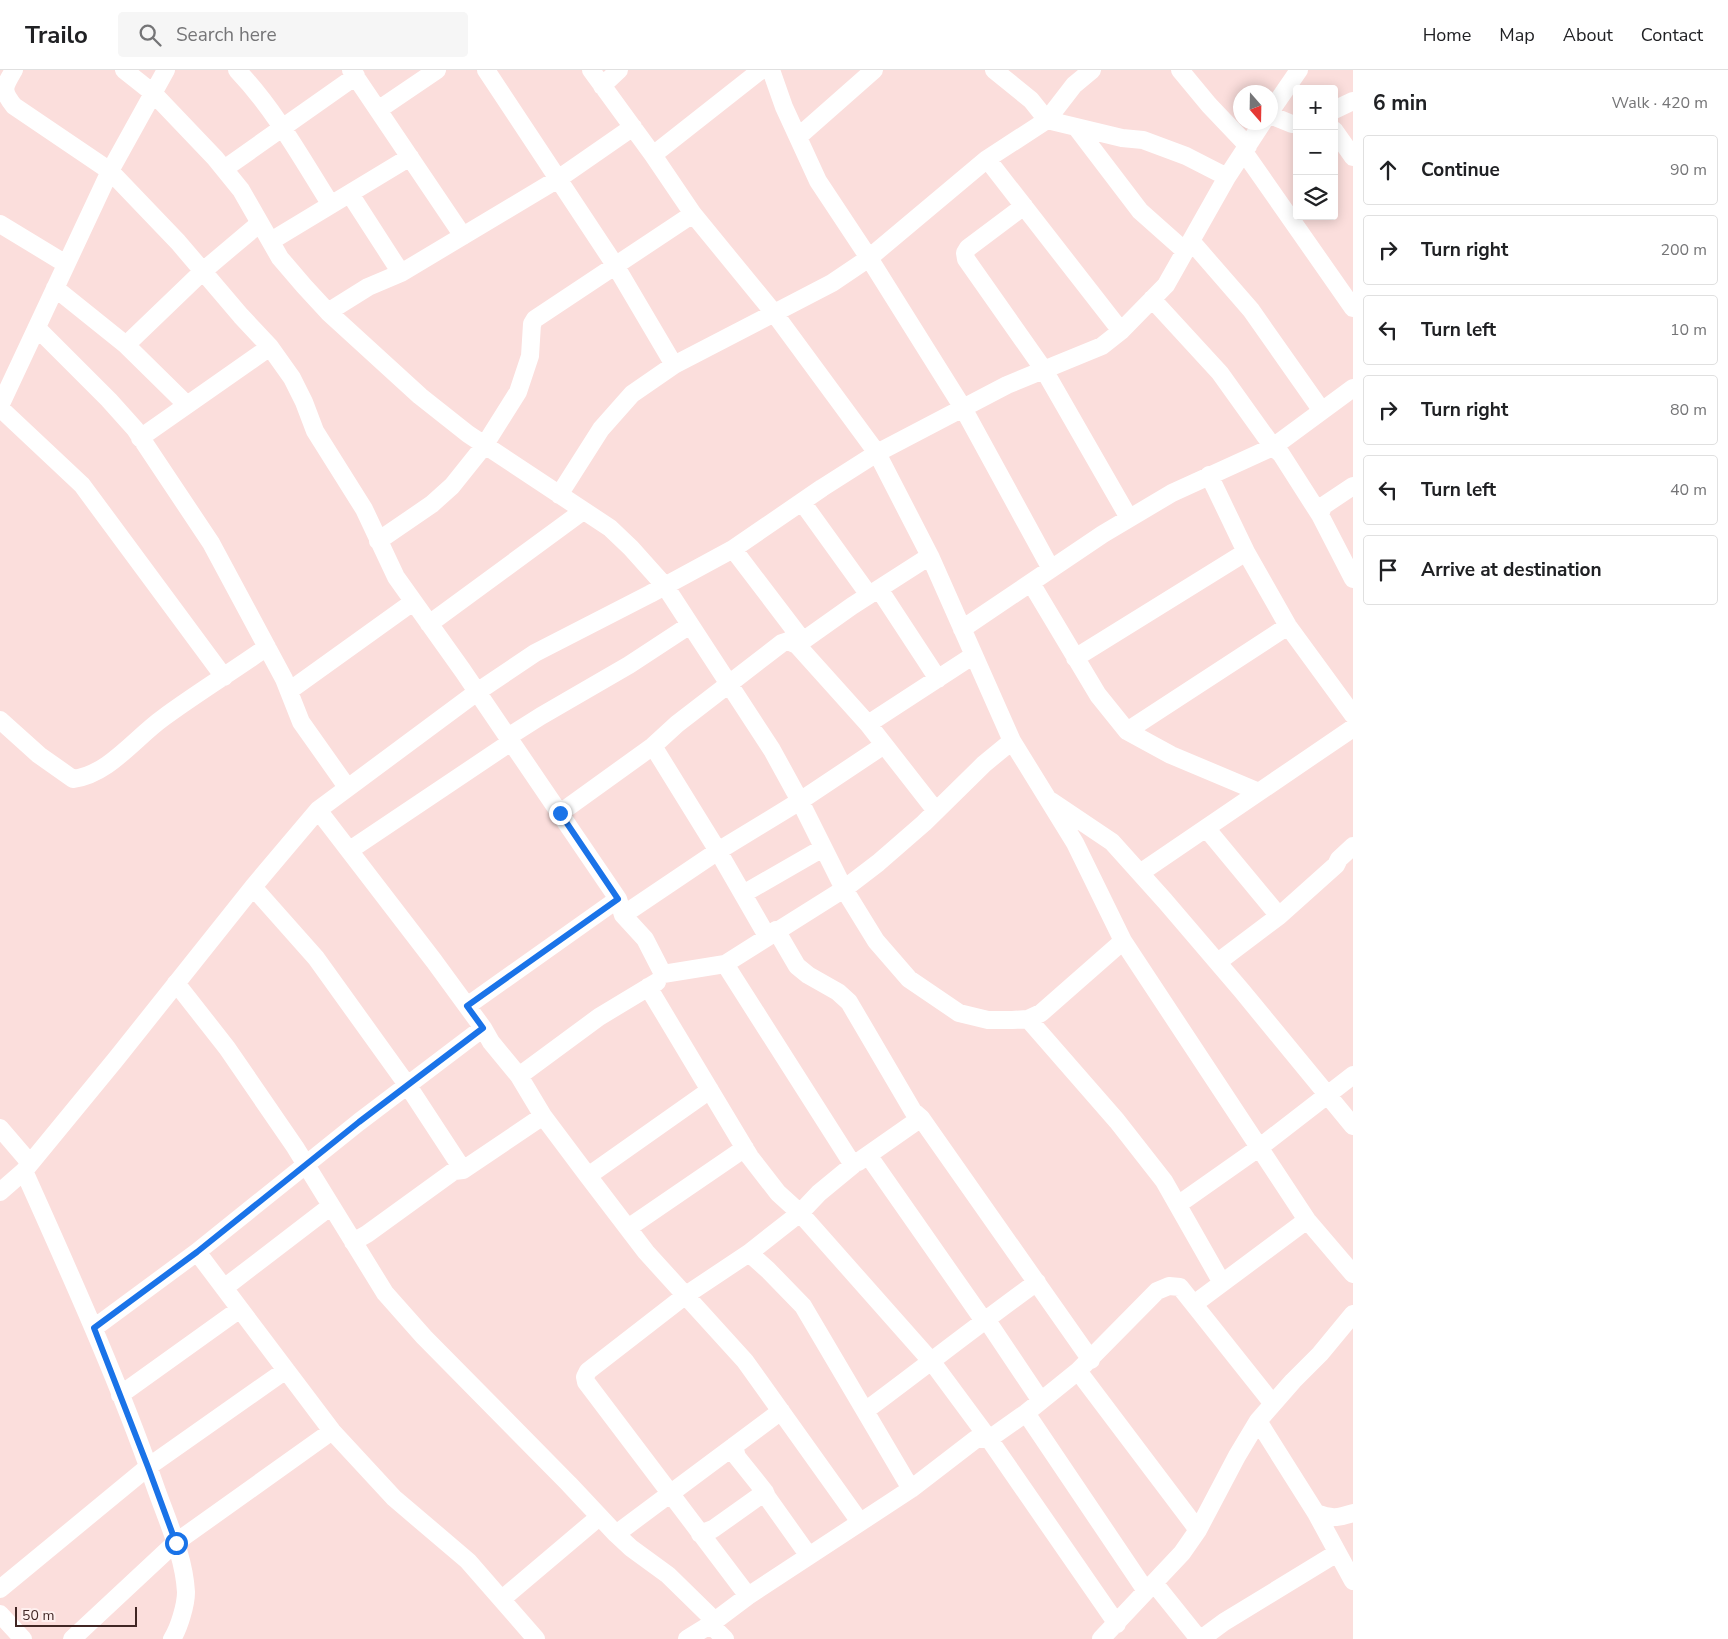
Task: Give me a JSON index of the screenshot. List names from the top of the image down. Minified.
{"scale_bar":"50 m","north":"bottom","page":{"header":"Trailo","search":"Search here","nav":["Home","Map","About","Contact"],"heading":["6 min","Walk · 420 m"],"map_buttons":["+","−"],"list":[["Continue","90 m"],["Turn right","200 m"],["Turn left","10 m"],["Turn right","80 m"],["Turn left","40 m"],"Arrive at destination"],"scale":"50 m"}}
